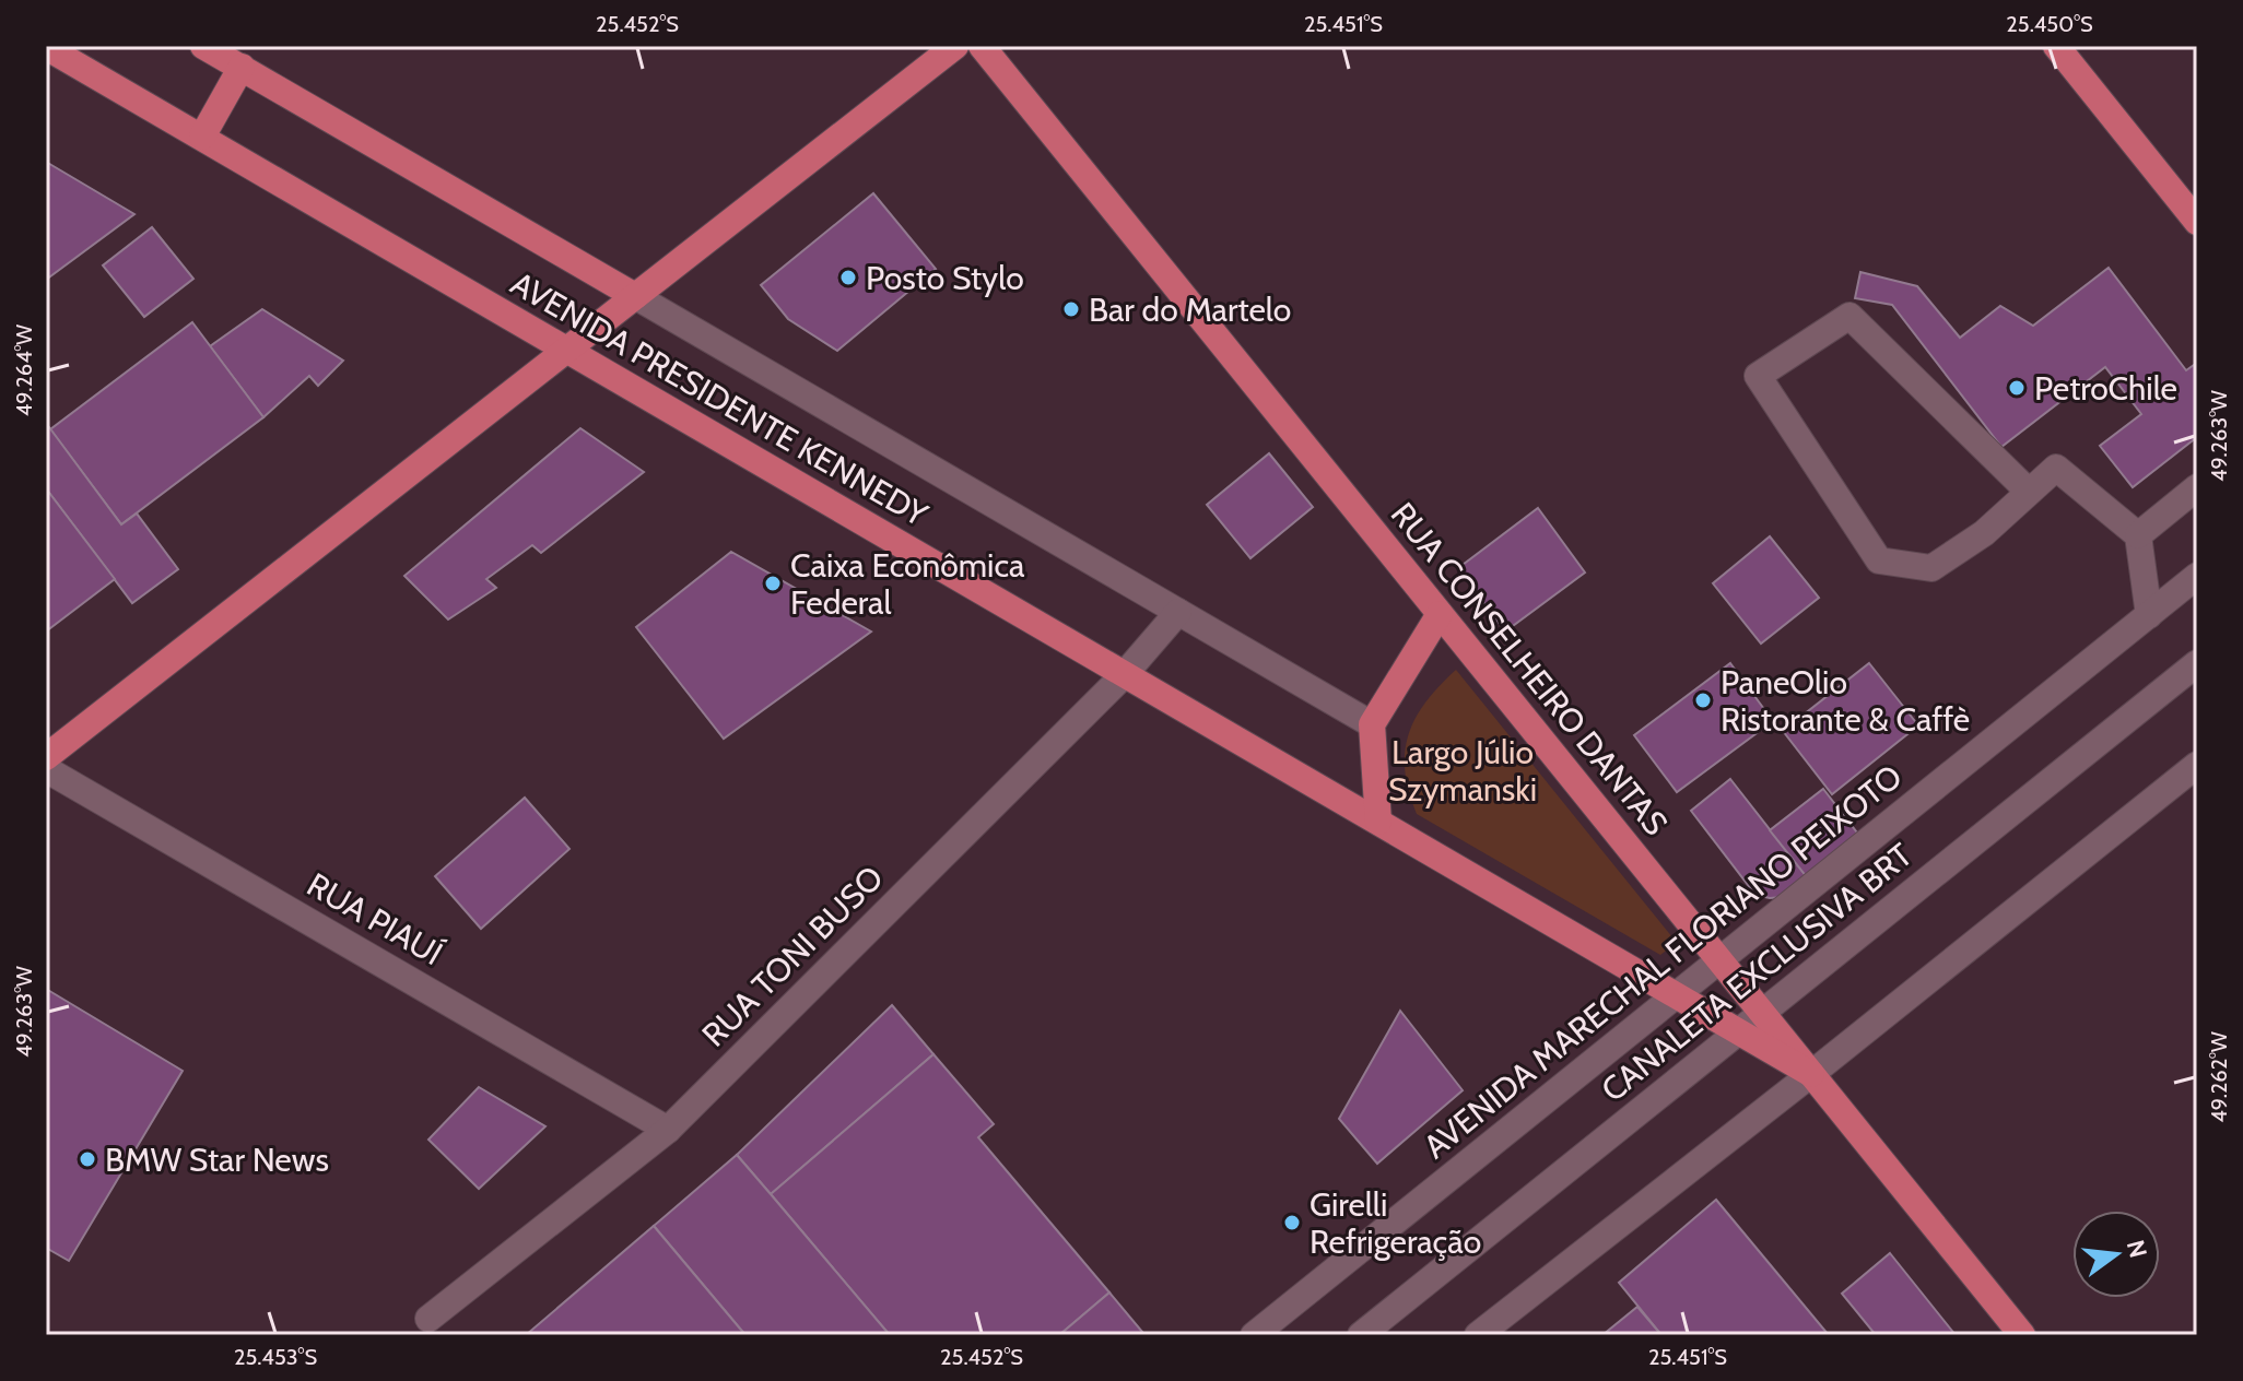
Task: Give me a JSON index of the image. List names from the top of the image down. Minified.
{"streets":{"main road":["AVENIDA PRESIDENTE KENNEDY","RUA CONSELHEIRO DANTAS"],"street":["RUA PIAUÍ","RUA TONI BUSO","AVENIDA MARECHAL FLORIANO PEIXOTO","CANALETA EXCLUSIVA BRT"]},"crossings":[["AVENIDA PRESIDENTE KENNEDY","RUA CONSELHEIRO DANTAS"],["AVENIDA PRESIDENTE KENNEDY","RUA TONI BUSO"],["AVENIDA PRESIDENTE KENNEDY","AVENIDA MARECHAL FLORIANO PEIXOTO"],["AVENIDA PRESIDENTE KENNEDY","CANALETA EXCLUSIVA BRT"],["RUA CONSELHEIRO DANTAS","AVENIDA MARECHAL FLORIANO PEIXOTO"],["RUA CONSELHEIRO DANTAS","CANALETA EXCLUSIVA BRT"],["RUA PIAUÍ","RUA TONI BUSO"]],"parks":["Largo Júlio Szymanski"],"places":["Posto Stylo","Bar do Martelo","PetroChile","Caixa Econômica Federal","PaneOlio Ristorante & Caffè","BMW Star News","Girelli Refrigeração"],"north":"right","coordinates":["25.452°S","25.451°S","25.450°S","49.264°W","49.263°W","49.262°W","25.453°S"]}
